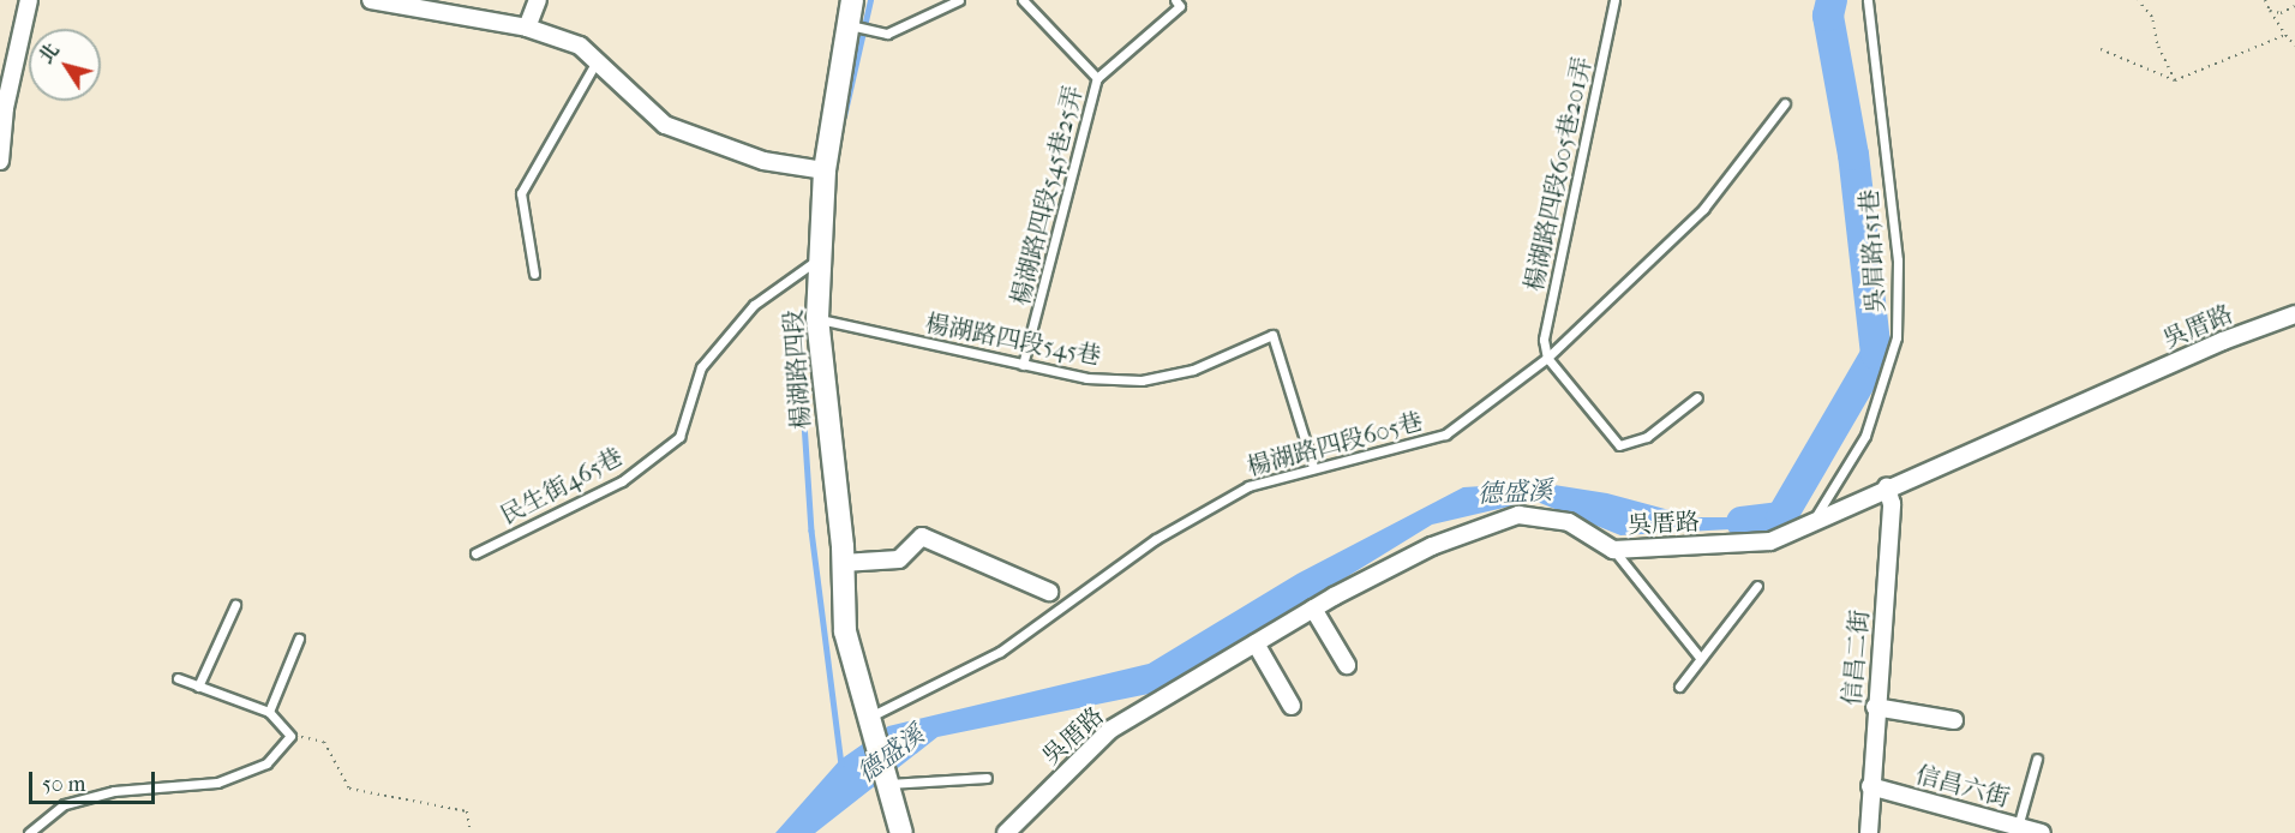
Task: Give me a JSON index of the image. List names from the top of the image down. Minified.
{"streets":{"street":["吳厝路","楊湖路四段","信昌二街","信昌六街"],"lane":["楊湖路四段605巷201弄","楊湖路四段545巷25弄","吳眉路151巷","楊湖路四段545巷","楊湖路四段605巷","民生街465巷"]},"crossings":[["楊湖路四段605巷201弄","楊湖路四段605巷"],["楊湖路四段545巷25弄","楊湖路四段545巷"],["吳眉路151巷","吳厝路"],["吳厝路","信昌二街"],["楊湖路四段545巷","楊湖路四段"],["楊湖路四段545巷","楊湖路四段605巷"],["楊湖路四段","楊湖路四段605巷"],["楊湖路四段","民生街465巷"],["信昌二街","信昌六街"]],"water":["德盛溪"],"scale_bar":"50 m","north":"top left"}
